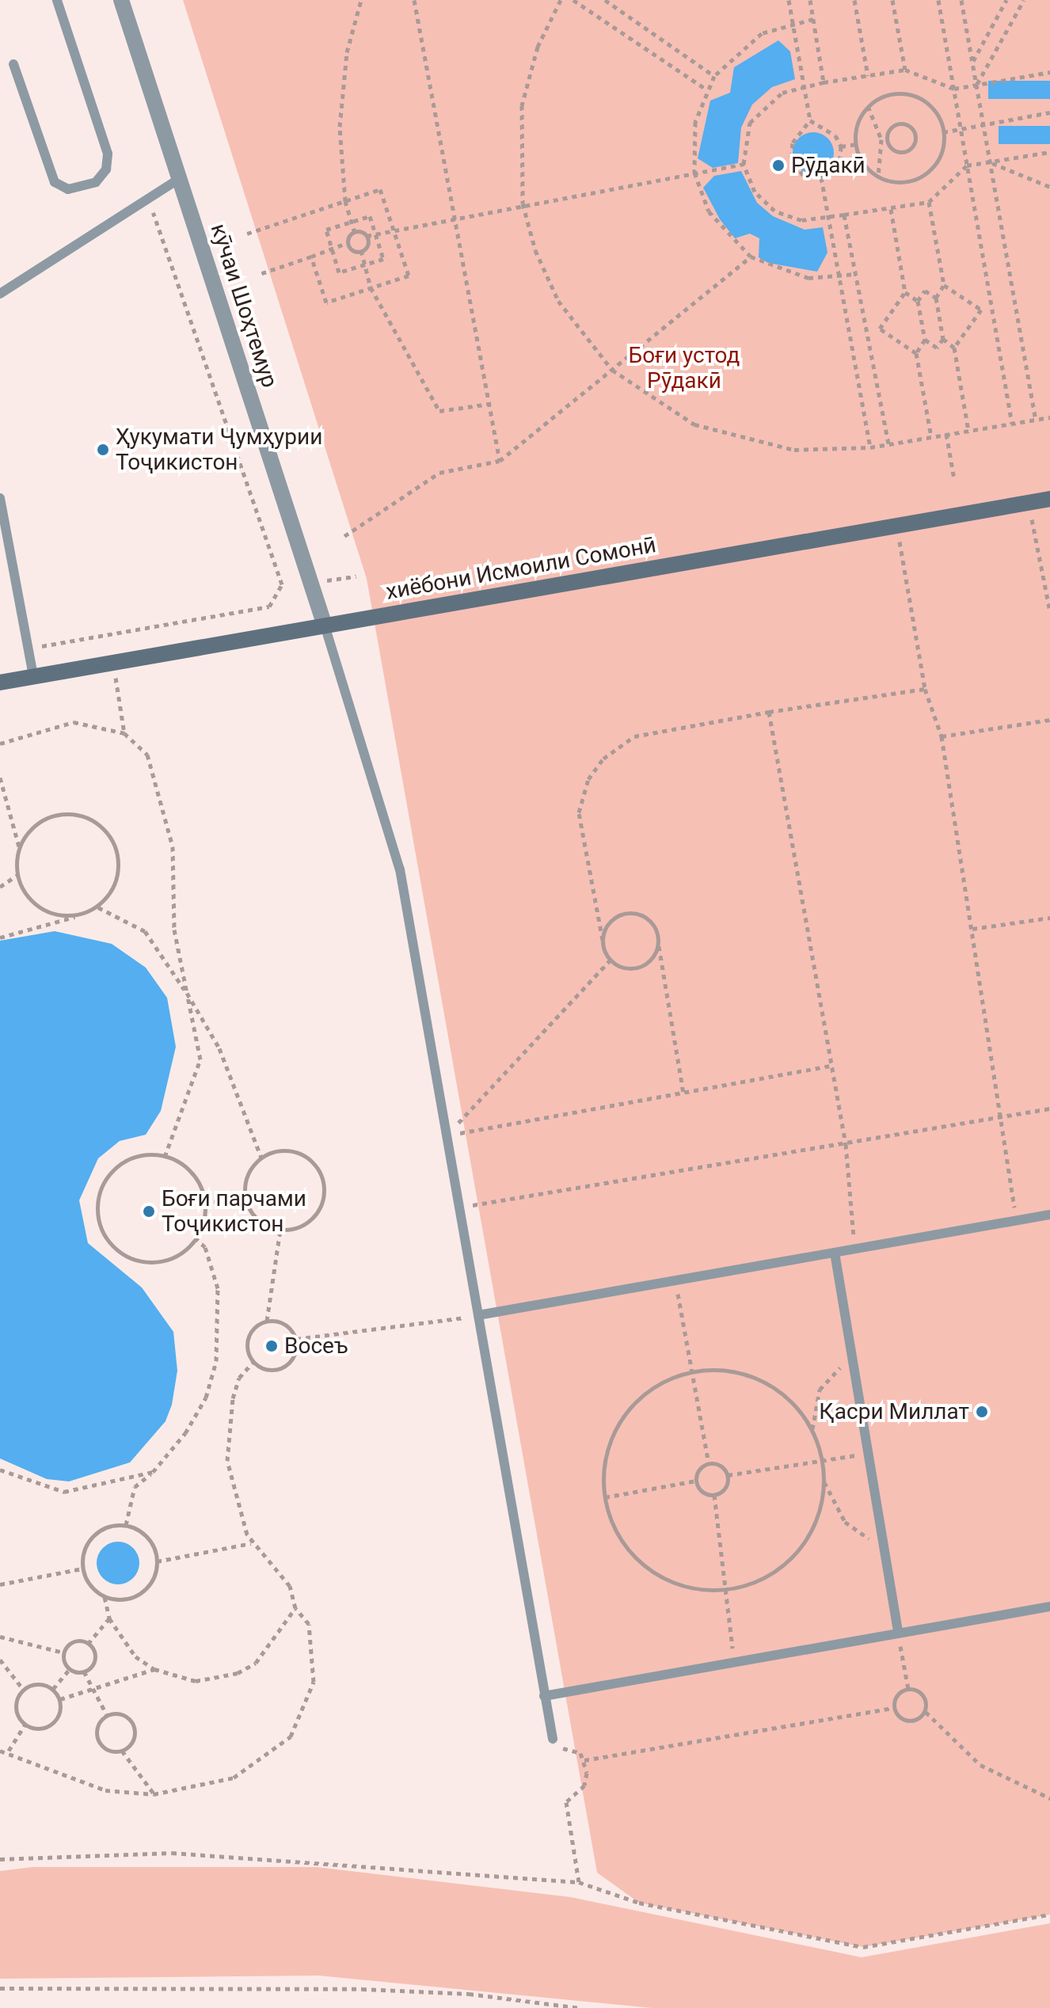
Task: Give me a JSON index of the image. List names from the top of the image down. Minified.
{"streets":{"street":["кӯчаи Шоҳтемур","хиёбони Исмоили Сомонӣ"]},"crossings":[["кӯчаи Шоҳтемур","хиёбони Исмоили Сомонӣ"]],"parks":["Боғи устод Рӯдакӣ"],"places":["Рӯдакӣ","Ҳукумати Ҷумҳурии Тоҷикистон","Боғи парчами Тоҷикистон","Восеъ","Қасри Миллат"]}
